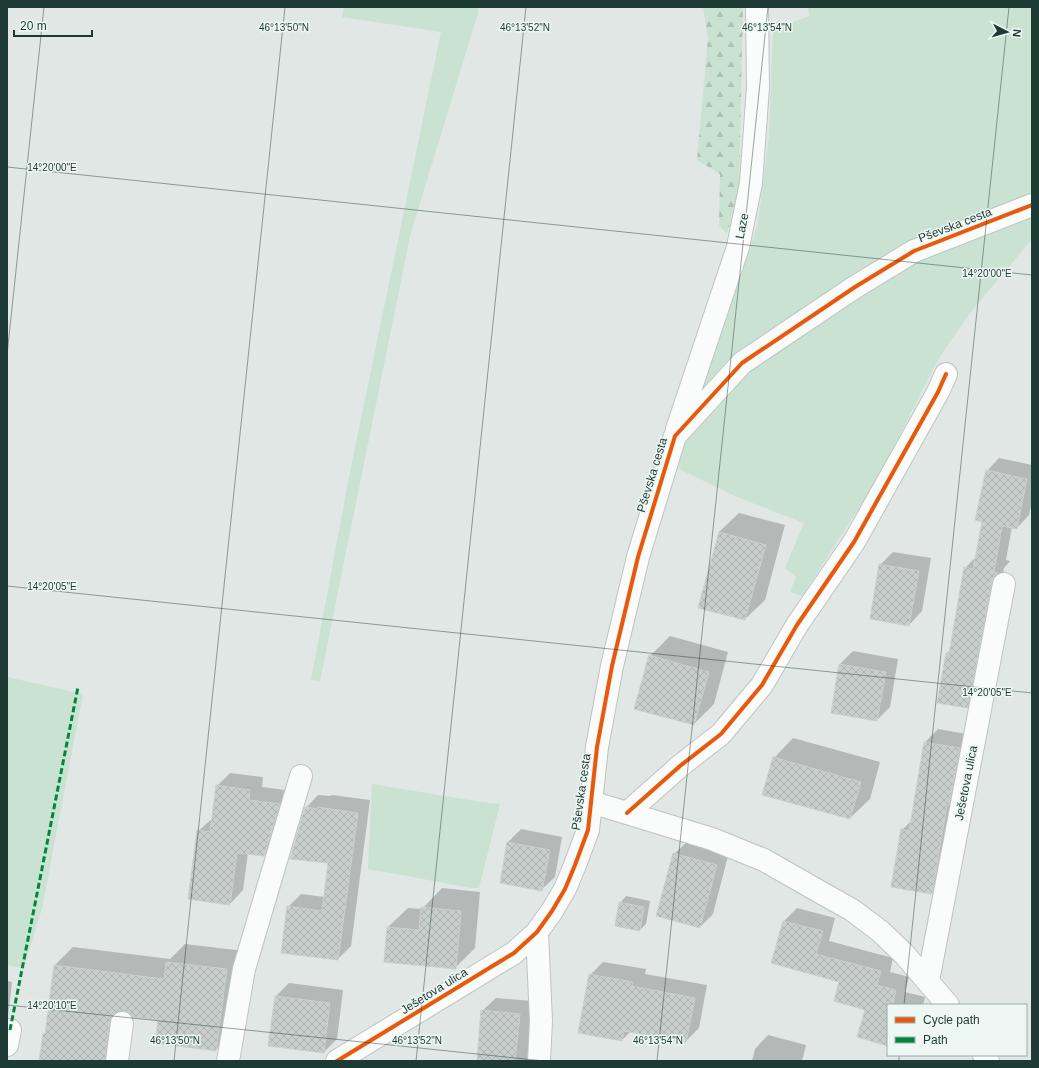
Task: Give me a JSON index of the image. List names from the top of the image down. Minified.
{"streets":{"street":["Pševska cesta","Laze","Ješetova ulica"]},"crossings":[["Pševska cesta","Laze"],["Pševska cesta","Ješetova ulica"]],"legend":["Cycle path","Path"],"scale_bar":"20 m","north":"right","coordinates":["46°13'50\"N","46°13'52\"N","46°13'54\"N","14°20'00\"E","14°20'05\"E","14°20'10\"E"]}
